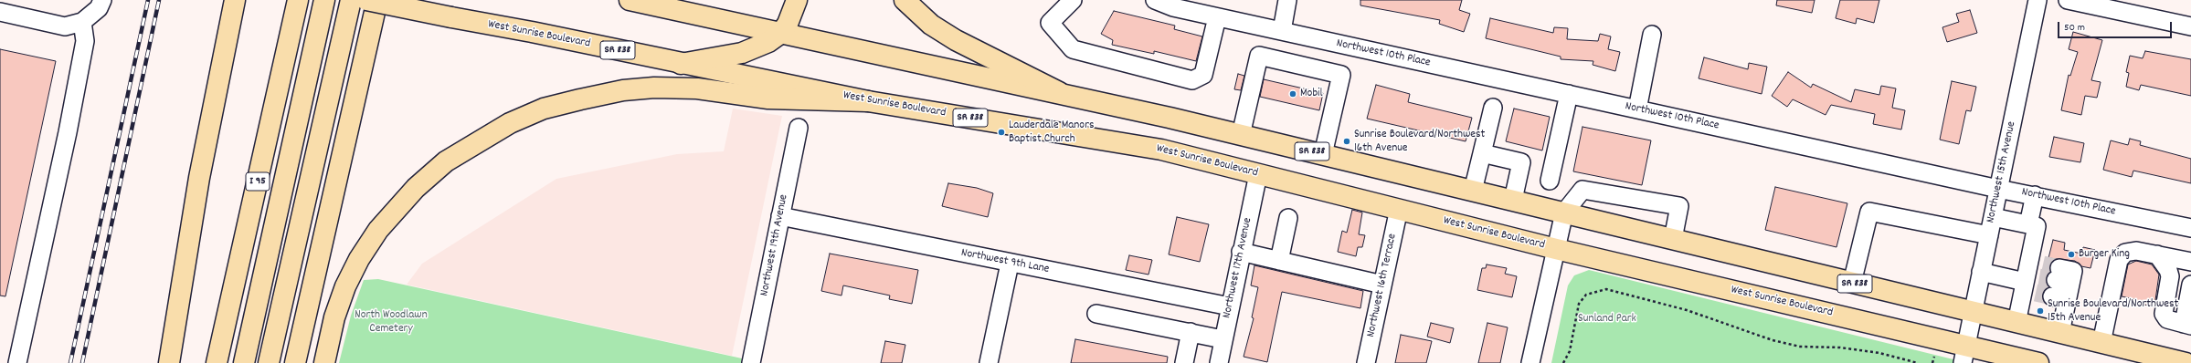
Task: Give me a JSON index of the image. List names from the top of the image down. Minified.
{"streets":{"main road":["West Sunrise Boulevard","SR 838","I 95"],"street":["Northwest 10th Place","Northwest 15th Avenue","Northwest 19th Avenue","Northwest 9th Lane","Northwest 17th Avenue","Northwest 16th Terrace"]},"crossings":[["West Sunrise Boulevard","Northwest 15th Avenue"],["West Sunrise Boulevard","Northwest 17th Avenue"],["West Sunrise Boulevard","Northwest 16th Terrace"],["SR 838","Northwest 15th Avenue"],["Northwest 10th Place","Northwest 15th Avenue"],["Northwest 19th Avenue","Northwest 9th Lane"],["Northwest 9th Lane","Northwest 17th Avenue"]],"parks":["North Woodlawn Cemetery","Sunland Park"],"places":["Mobil","Lauderdale Manors Baptist Church","Sunrise Boulevard/Northwest 16th Avenue","Burger King","Sunrise Boulevard/Northwest 15th Avenue"],"scale_bar":"50 m"}
